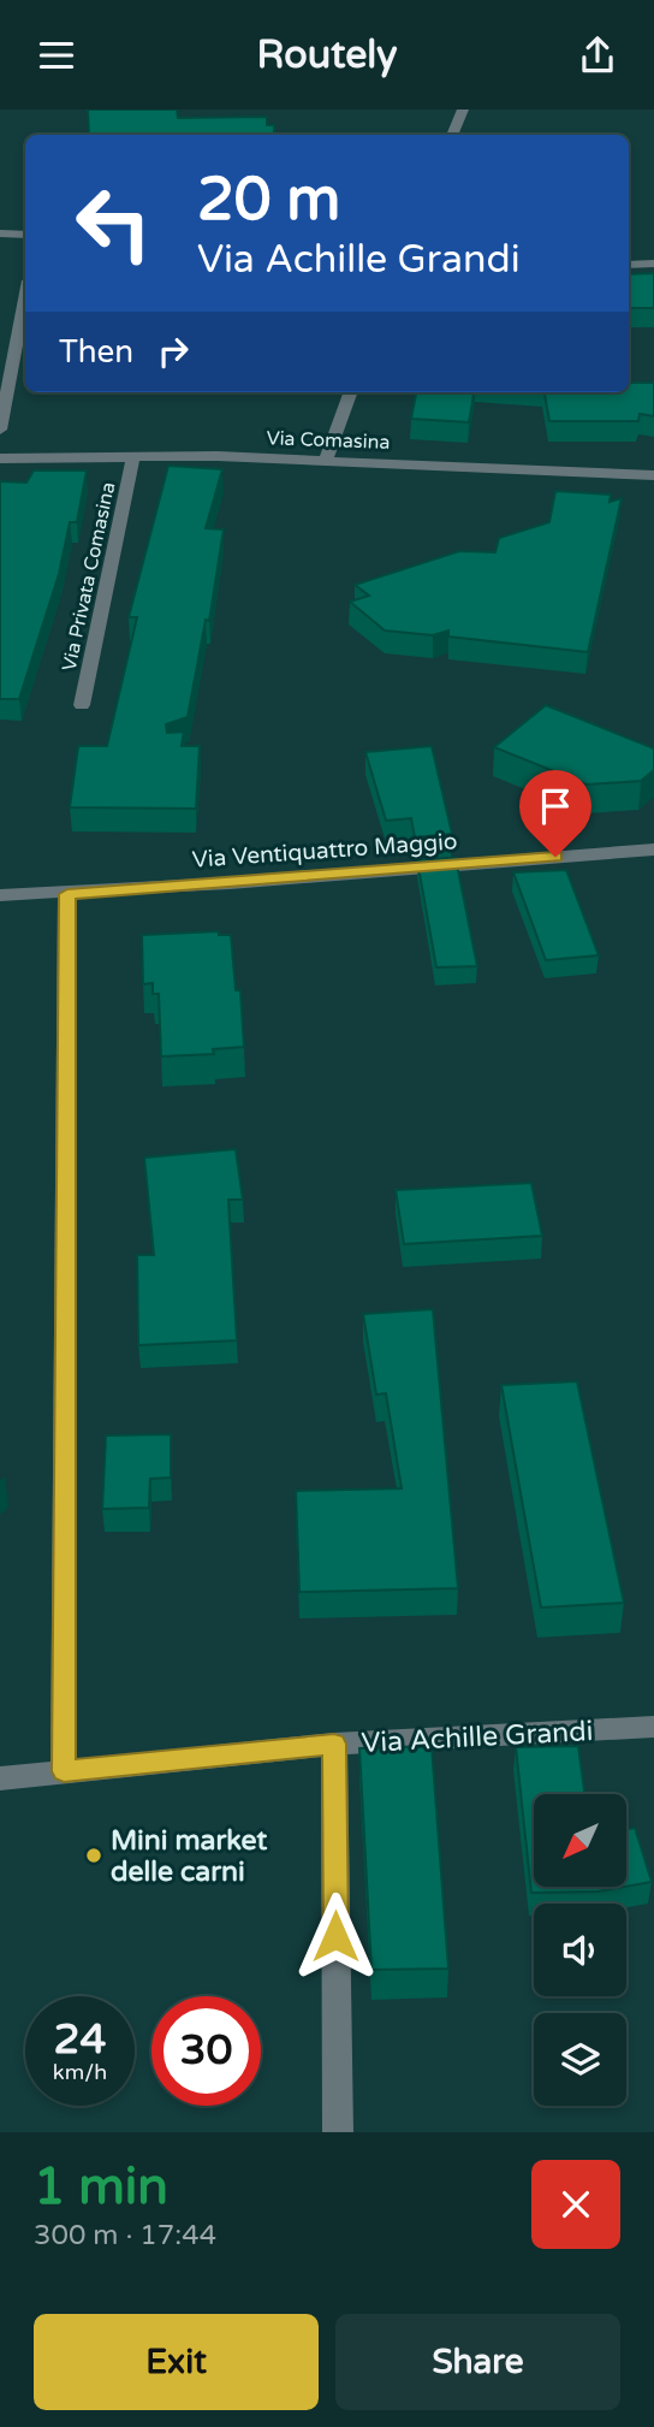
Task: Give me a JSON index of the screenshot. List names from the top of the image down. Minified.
{"streets":{"street":["Via Comasina","Via Privata Comasina","Via Ventiquattro Maggio","Via Achille Grandi"]},"crossings":[["Via Comasina","Via Privata Comasina"]],"places":["Mini market delle carni"],"north":"bottom left","page":{"header":"Routely","turn":["20 m","Via Achille Grandi"],"then":"Then","speed":"24 km/h","limit":"30","heading":["1 min","300 m · 17:44"],"buttons":["Exit","Share"]}}
